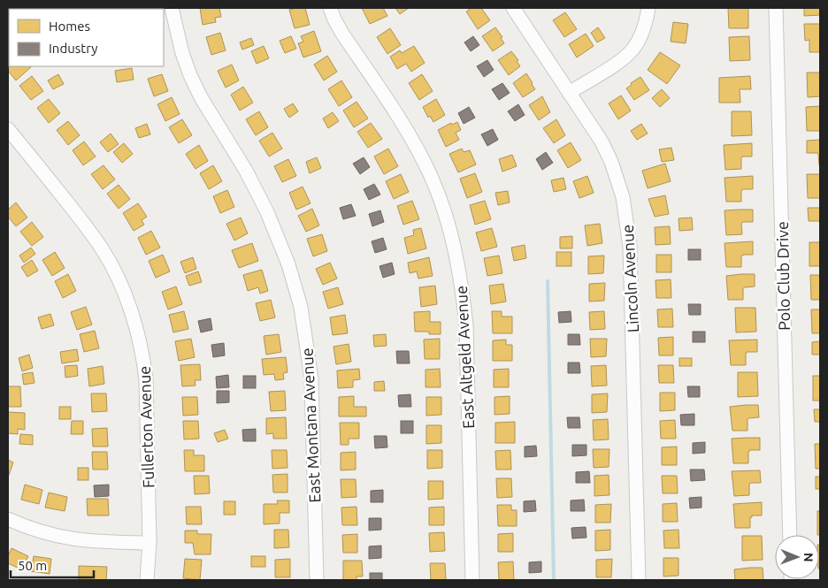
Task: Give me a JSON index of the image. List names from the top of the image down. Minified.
{"streets":{"street":["Polo Club Drive","Lincoln Avenue","East Altgeld Avenue","East Montana Avenue","Fullerton Avenue"]},"legend":["Homes","Industry"],"scale_bar":"50 m","north":"right"}
